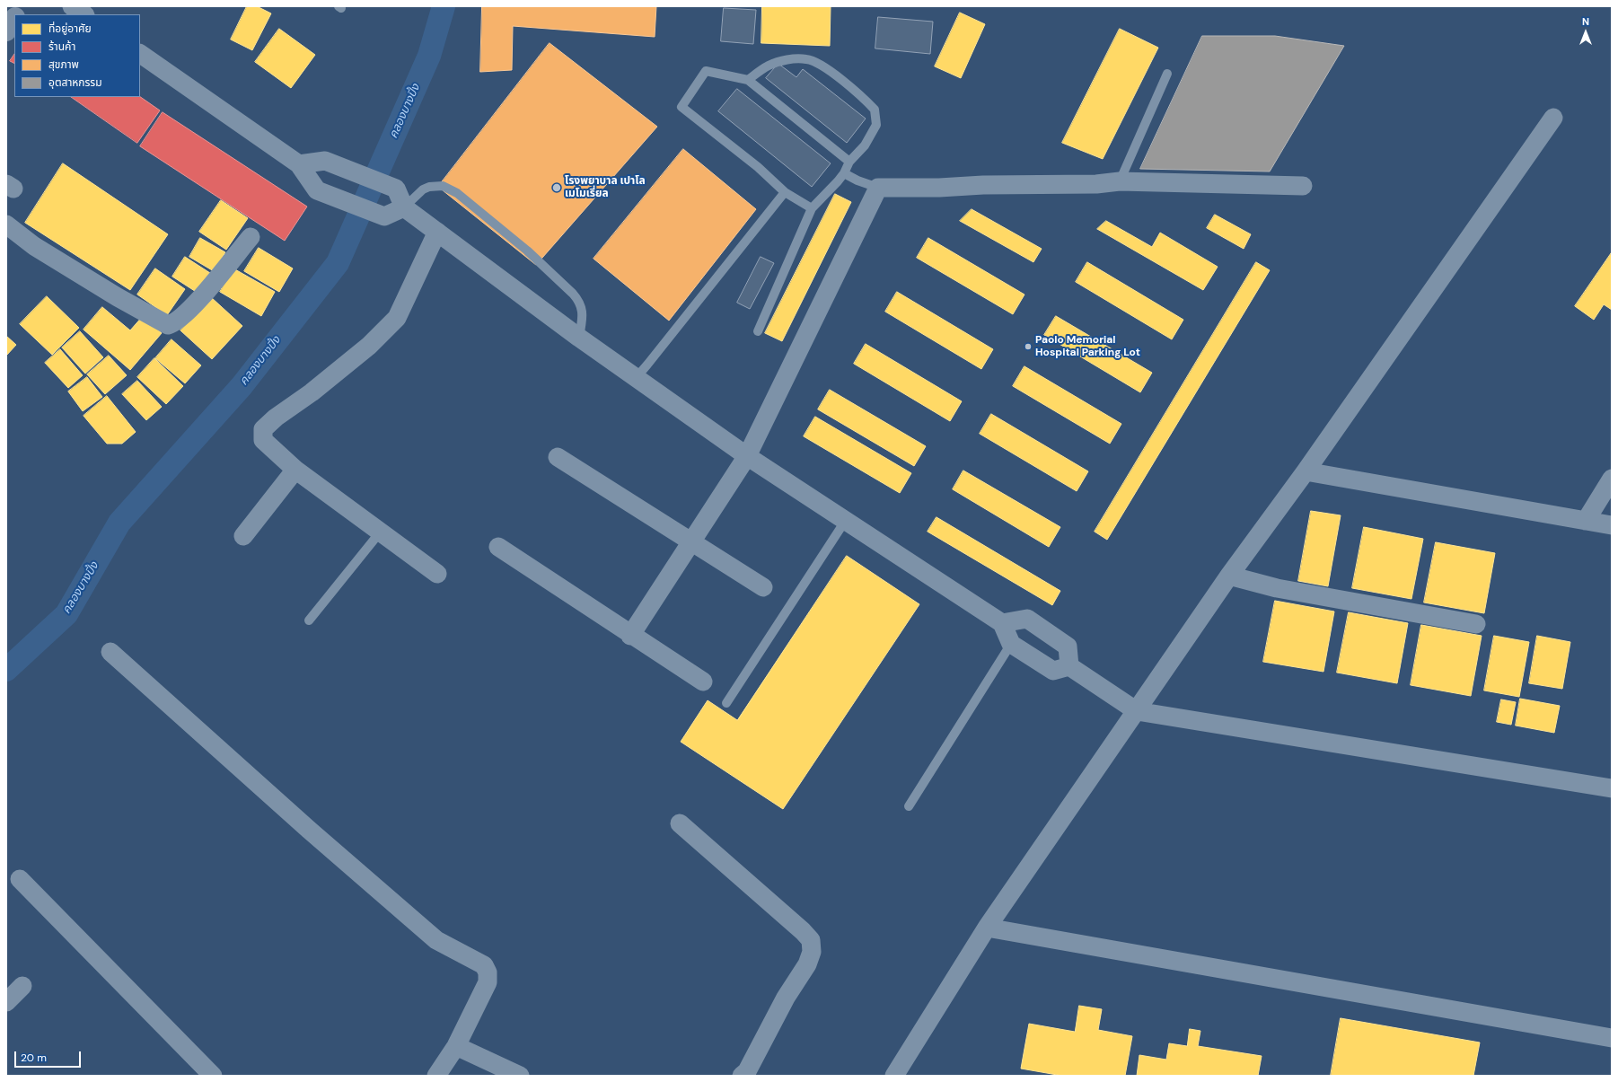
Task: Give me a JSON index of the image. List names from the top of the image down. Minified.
{"water":["คลองบางปิ้ง"],"places":["โรงพยาบาล เปาโล เมโมเรี่ยล","Paolo Memorial Hospital Parking Lot"],"legend":["ที่อยู่อาศัย","ร้านค้า","สุขภาพ","อุตสาหกรรม"],"scale_bar":"20 m","north":"top"}
